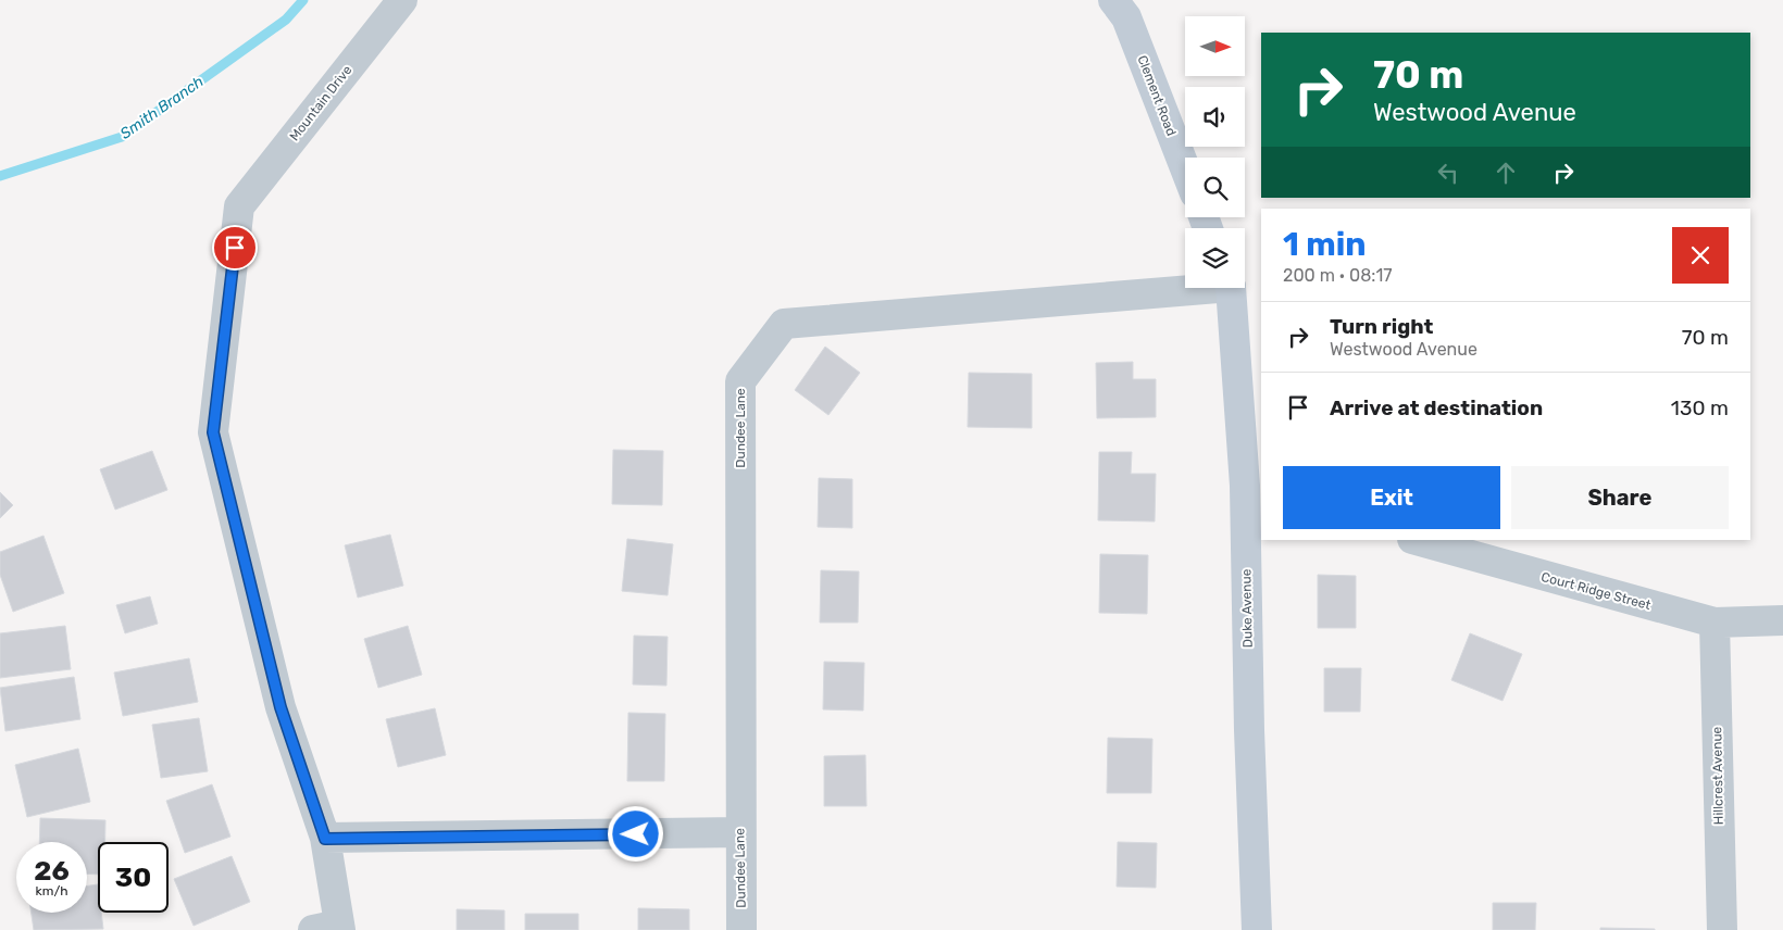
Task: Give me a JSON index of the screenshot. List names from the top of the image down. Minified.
{"streets":{"street":["Clement Road","Mountain Drive","Dundee Lane","Court Ridge Street","Duke Avenue","Hillcrest Avenue"]},"crossings":[["Court Ridge Street","Hillcrest Avenue"]],"water":["Smith Branch"],"north":"right","page":{"turn":["70 m","Westwood Avenue"],"heading":["1 min","200 m · 08:17"],"list":[{"name":"Turn right","note":"Westwood Avenue","value":"70 m"},{"name":"Arrive at destination","value":"130 m"}],"buttons":["Exit","Share"],"speed":"26 km/h","limit":"30"}}
